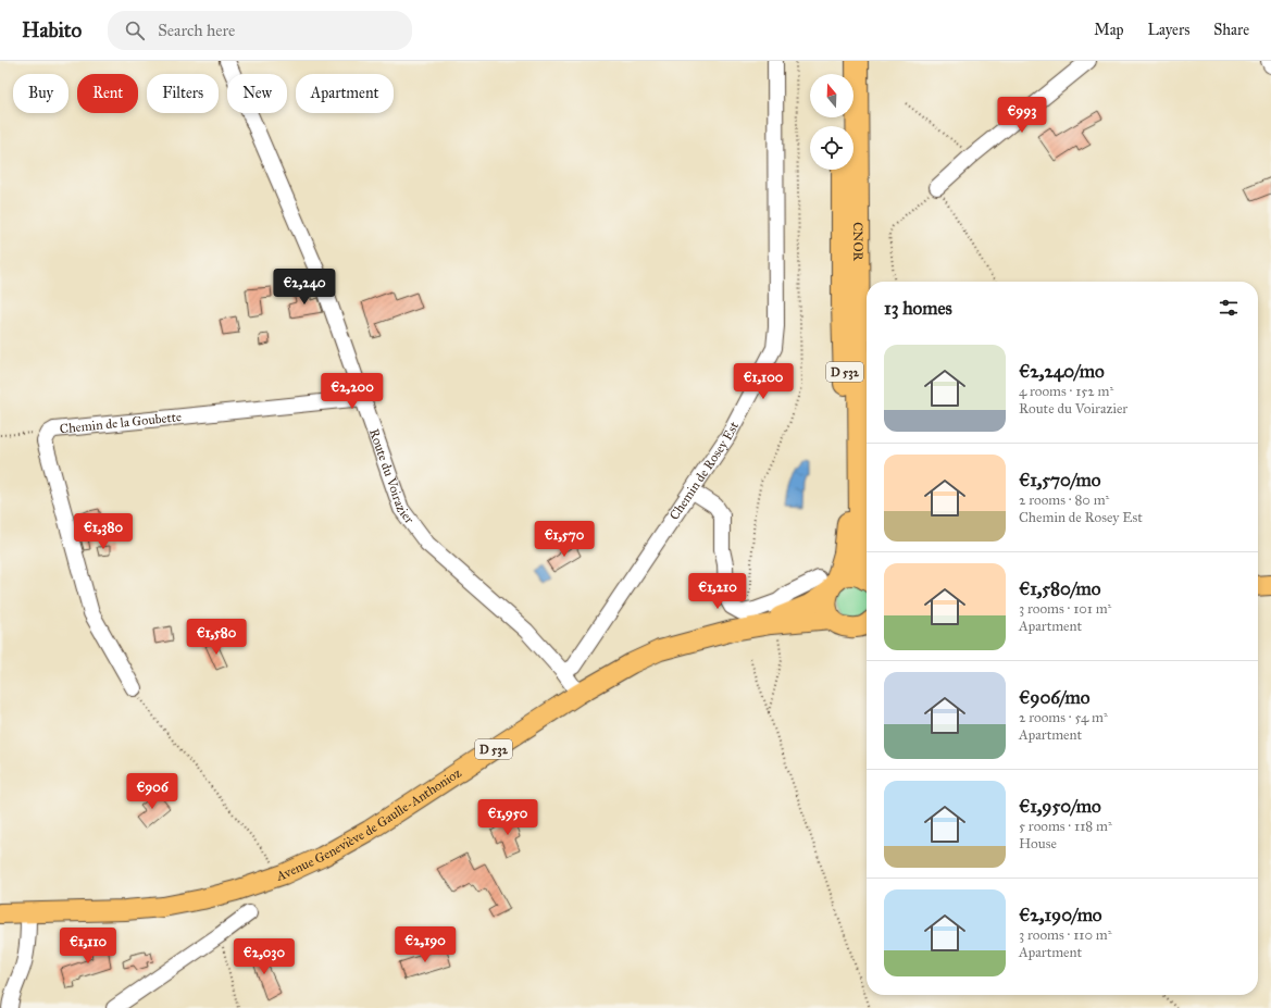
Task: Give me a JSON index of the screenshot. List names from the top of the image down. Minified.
{"streets":{"highway":["CNOR","D 532"],"main road":["Avenue Geneviève de Gaulle-Anthonioz"],"street":["Chemin de la Goubette","Chemin de Rosey Est","Route du Voirazier"]},"crossings":[["CNOR","Avenue Geneviève de Gaulle-Anthonioz"],["Chemin de la Goubette","Route du Voirazier"],["Chemin de Rosey Est","Route du Voirazier"],["Route du Voirazier","Avenue Geneviève de Gaulle-Anthonioz"]],"north":"top","page":{"header":"Habito","search":"Search here","nav":["Map","Layers","Share"],"chip":["Buy","Rent","Filters","New","Apartment"],"price":["€993","€2,240","€1,100","€2,200","€1,380","€1,570","€1,210","€1,580","€906","€1,950","€2,190","€1,110","€2,030"],"heading":"13 homes","list":[{"name":"€2,240/mo","note":"4 rooms · 152 m² · Route du Voirazier"},{"name":"€1,570/mo","note":"2 rooms · 80 m² · Chemin de Rosey Est"},{"name":"€1,580/mo","note":"3 rooms · 101 m² · Apartment"},{"name":"€906/mo","note":"2 rooms · 54 m² · Apartment"},{"name":"€1,950/mo","note":"5 rooms · 118 m² · House"},{"name":"€2,190/mo","note":"3 rooms · 110 m² · Apartment"}]}}
